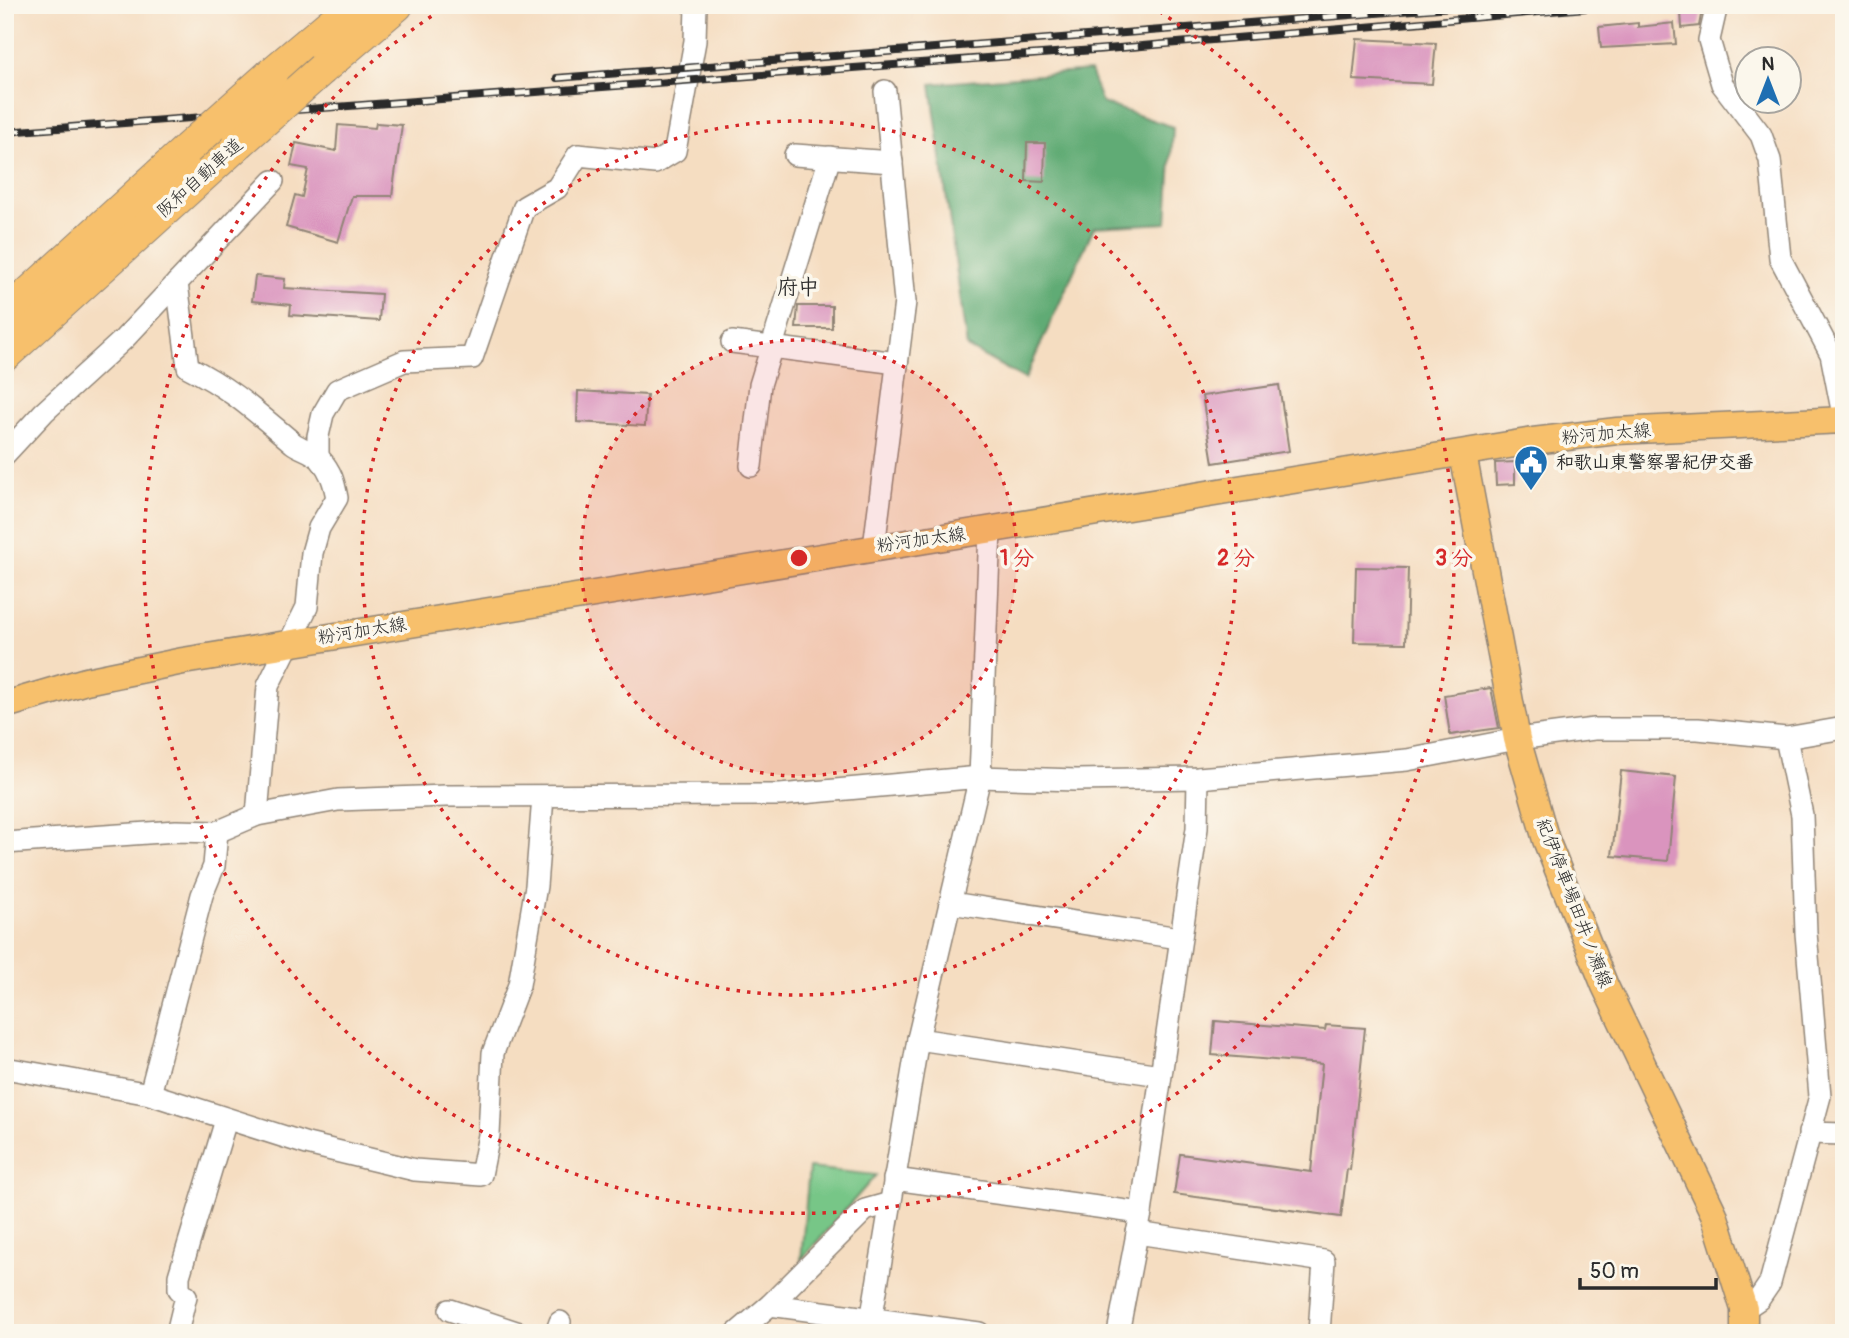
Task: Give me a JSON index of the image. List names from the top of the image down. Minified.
{"streets":{"highway":["阪和自動車道"],"main road":["粉河加太線","紀伊停車場田井ノ瀬線"]},"crossings":[["粉河加太線","紀伊停車場田井ノ瀬線"]],"districts":["府中"],"places":{"public building":["和歌山東警察署紀伊交番"]},"scale_bar":"50 m","north":"top","rings":["1 分","2 分","3 分"]}
